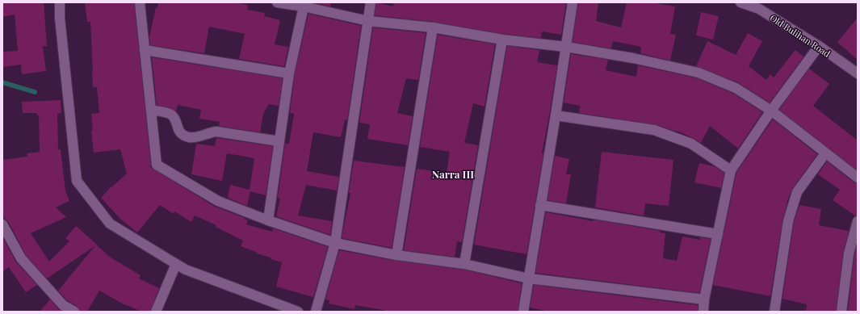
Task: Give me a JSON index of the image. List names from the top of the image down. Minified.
{"streets":{"street":["Old Bulihan Road"]},"districts":["Narra III"]}
